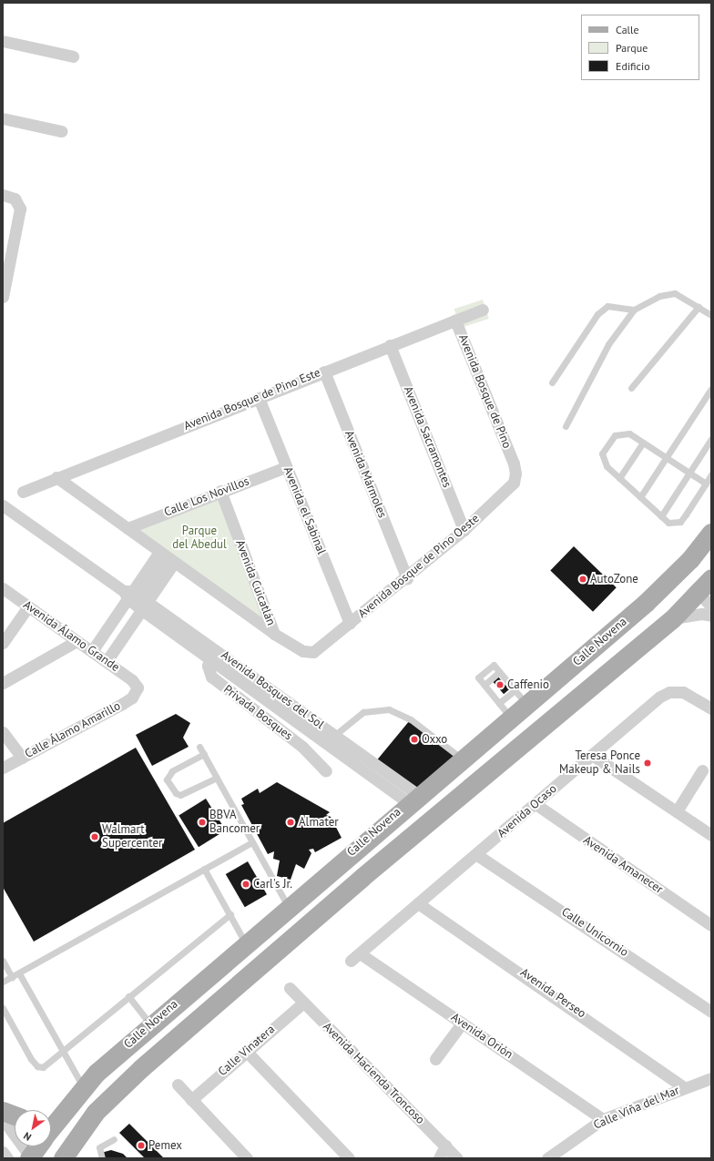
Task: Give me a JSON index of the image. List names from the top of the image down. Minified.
{"streets":{"main road":["Calle Novena"],"street":["Avenida Bosque de Pino","Avenida Bosque de Pino Este","Avenida Sacramontes","Avenida Mármoles","Calle Los Novillos","Avenida el Sabinal","Avenida Bosque de Pino Oeste","Avenida Cuicatlán","Avenida Álamo Grande","Avenida Bosques del Sol","Privada Bosques","Calle Álamo Amarillo","Avenida Ocaso","Avenida Amanecer","Calle Unicornio","Avenida Perseo","Avenida Orión","Calle Vinatera","Avenida Hacienda Troncoso","Calle Viña del Mar"]},"crossings":[["Avenida Bosque de Pino","Avenida Bosque de Pino Este"],["Avenida Bosque de Pino","Avenida Bosque de Pino Oeste"],["Avenida Bosque de Pino Este","Avenida Sacramontes"],["Avenida Bosque de Pino Este","Avenida Mármoles"],["Avenida Bosque de Pino Este","Avenida el Sabinal"],["Avenida Sacramontes","Avenida Bosque de Pino Oeste"],["Avenida Mármoles","Avenida Bosque de Pino Oeste"],["Calle Los Novillos","Avenida el Sabinal"],["Calle Los Novillos","Avenida Cuicatlán"],["Avenida el Sabinal","Avenida Bosque de Pino Oeste"],["Avenida Bosque de Pino Oeste","Avenida Cuicatlán"],["Avenida Álamo Grande","Calle Álamo Amarillo"],["Calle Novena","Avenida Bosques del Sol"],["Avenida Bosques del Sol","Privada Bosques"],["Avenida Ocaso","Avenida Amanecer"],["Avenida Ocaso","Calle Unicornio"],["Avenida Ocaso","Avenida Perseo"],["Avenida Ocaso","Avenida Orión"],["Avenida Perseo","Calle Viña del Mar"],["Avenida Orión","Calle Viña del Mar"],["Calle Vinatera","Avenida Hacienda Troncoso"]],"parks":["Parque del Abedul"],"places":["AutoZone","Caffenio","Oxxo","Teresa Ponce Makeup & Nails","BBVA Bancomer","Almater","Walmart Supercenter","Carl's Jr.","Pemex"],"legend":["Calle","Parque","Edificio"],"north":"bottom left"}
